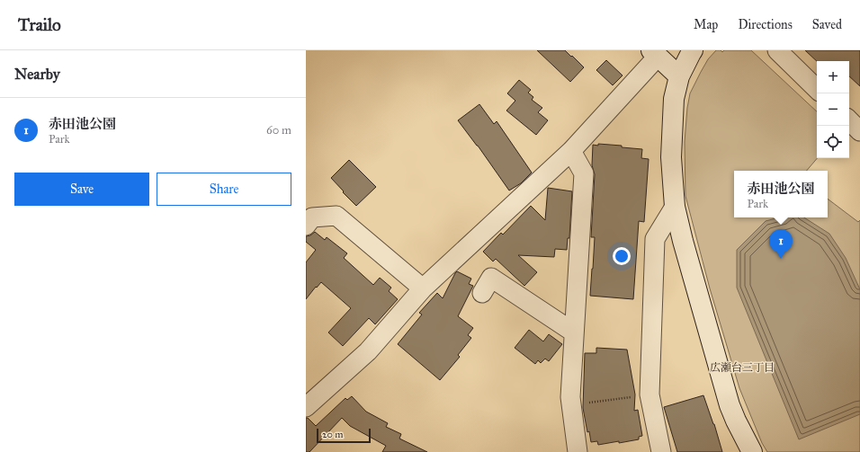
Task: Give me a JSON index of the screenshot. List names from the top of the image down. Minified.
{"districts":["広瀬台三丁目"],"scale_bar":"20 m","page":{"header":"Trailo","nav":["Map","Directions","Saved"],"heading":"Nearby","map_buttons":["+","−"],"list":[{"mark":"1","name":"赤田池公園","note":"Park","value":"60 m"}],"buttons":["Save","Share"],"popup":["赤田池公園","Park"],"pins":"1","scale":"20 m"}}
